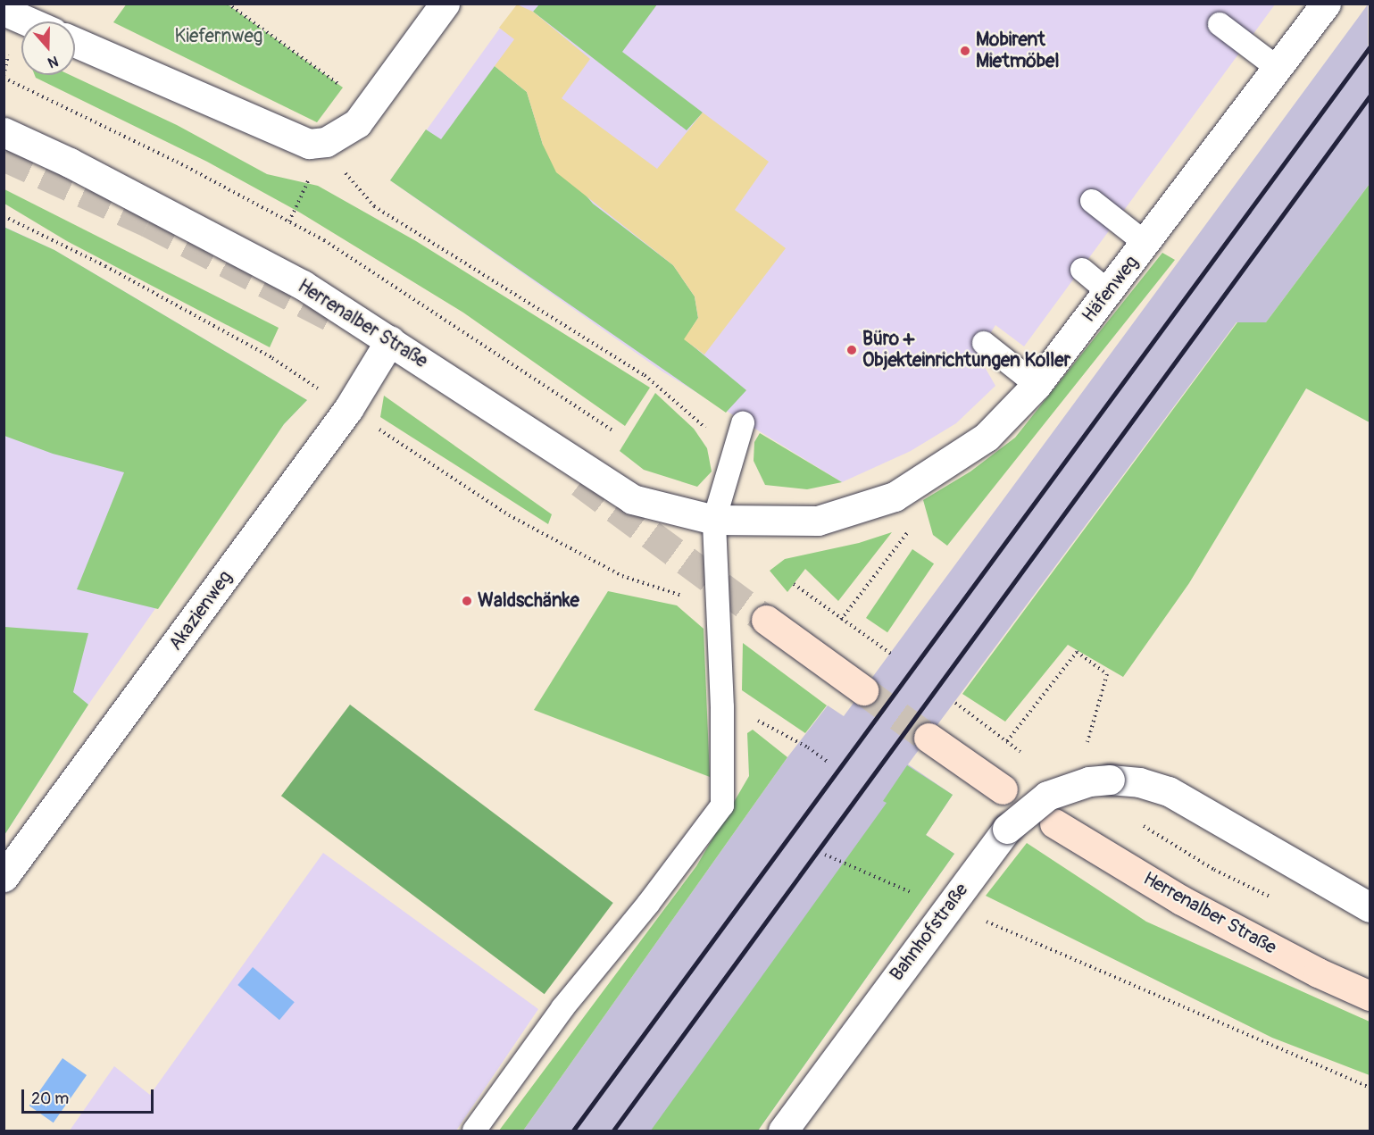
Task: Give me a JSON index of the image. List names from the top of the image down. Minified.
{"streets":{"main road":["Herrenalber Straße"],"street":["Häfenweg","Akazienweg","Bahnhofstraße"]},"crossings":[["Häfenweg","Herrenalber Straße"],["Herrenalber Straße","Akazienweg"]],"parks":["Kiefernweg"],"places":["Mobirent Mietmöbel","Büro + Objekteinrichtungen Koller","Waldschänke"],"scale_bar":"20 m","north":"bottom"}
